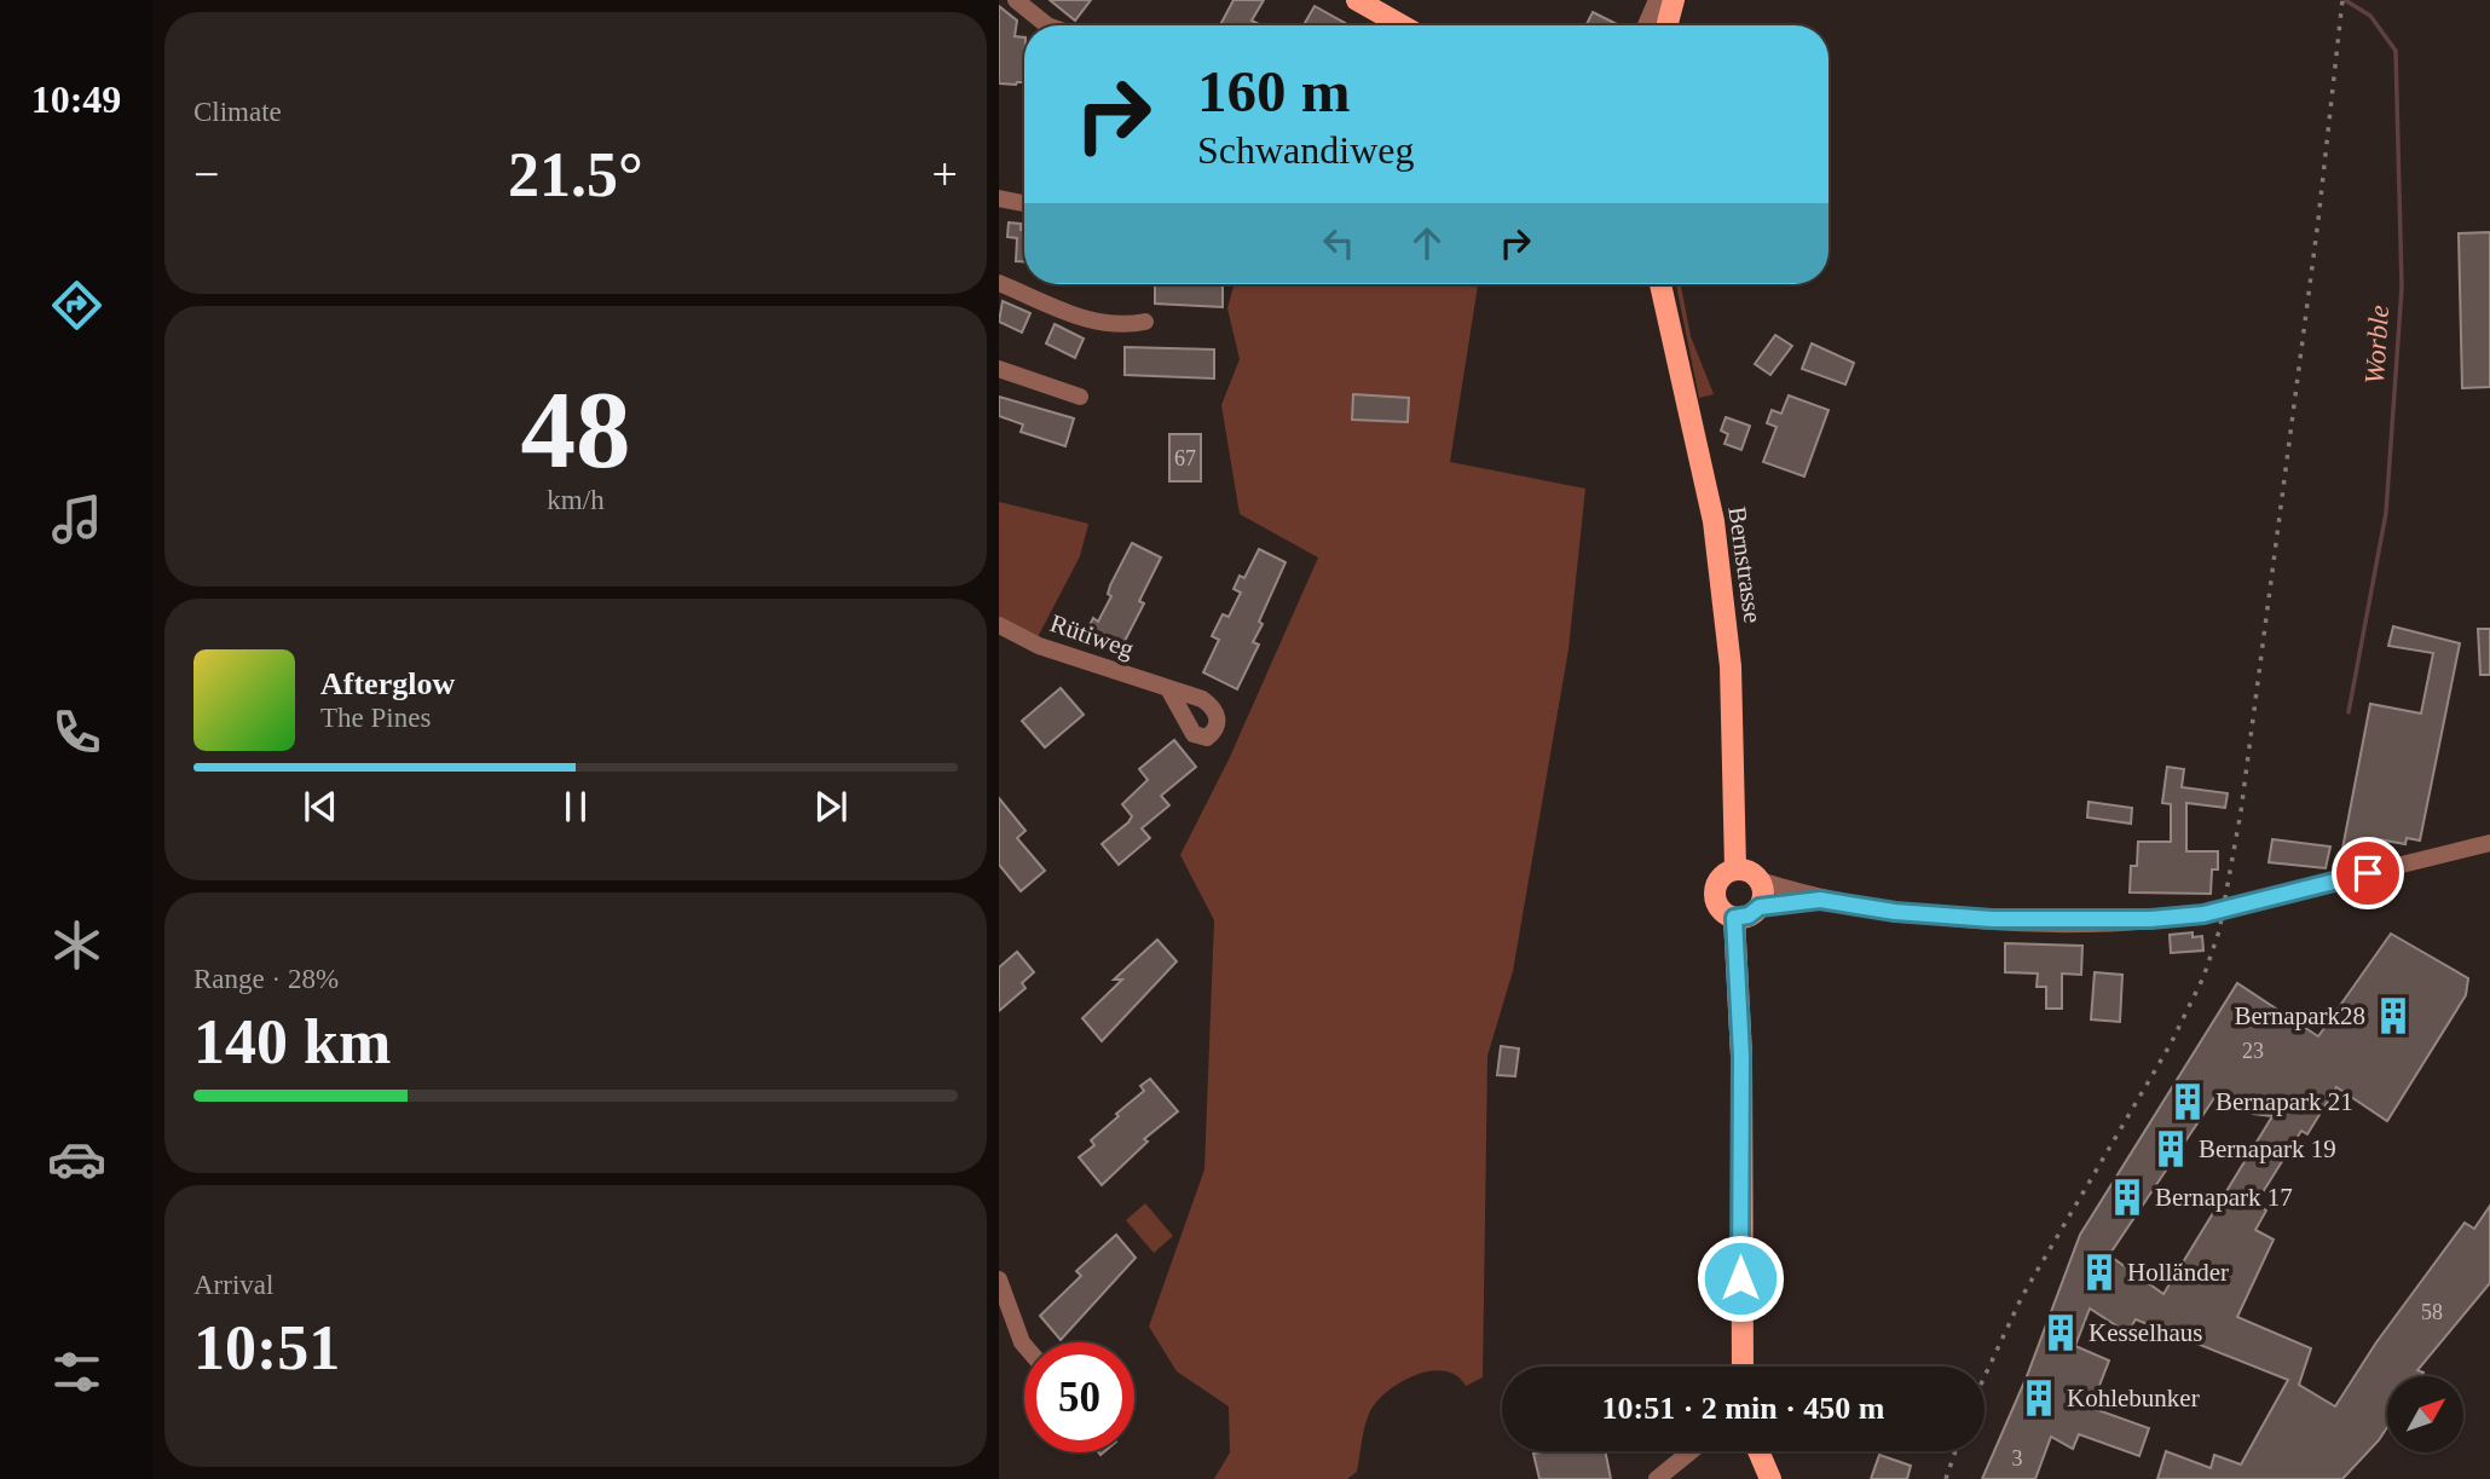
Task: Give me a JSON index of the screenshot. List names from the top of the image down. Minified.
{"streets":{"main road":["Bernstrasse"],"street":["Rütiweg"]},"water":["Worble"],"places":{"building":["Bernapark28","Bernapark 21","Bernapark 19","Bernapark 17","Holländer","Kesselhaus","Kohlebunker"]},"house_numbers":["67","23","58","3"],"north":"top right","page":{"tabs":"10:49","tile":["Climate",["48","km/h"],["Range · 28%","140 km"],["Arrival","10:51"]],"turn":["160 m","Schwandiweg"],"heat":["−","21.5°","+"],"song":["Afterglow","The Pines"],"limit":"50","trip":"10:51 · 2 min · 450 m"}}
